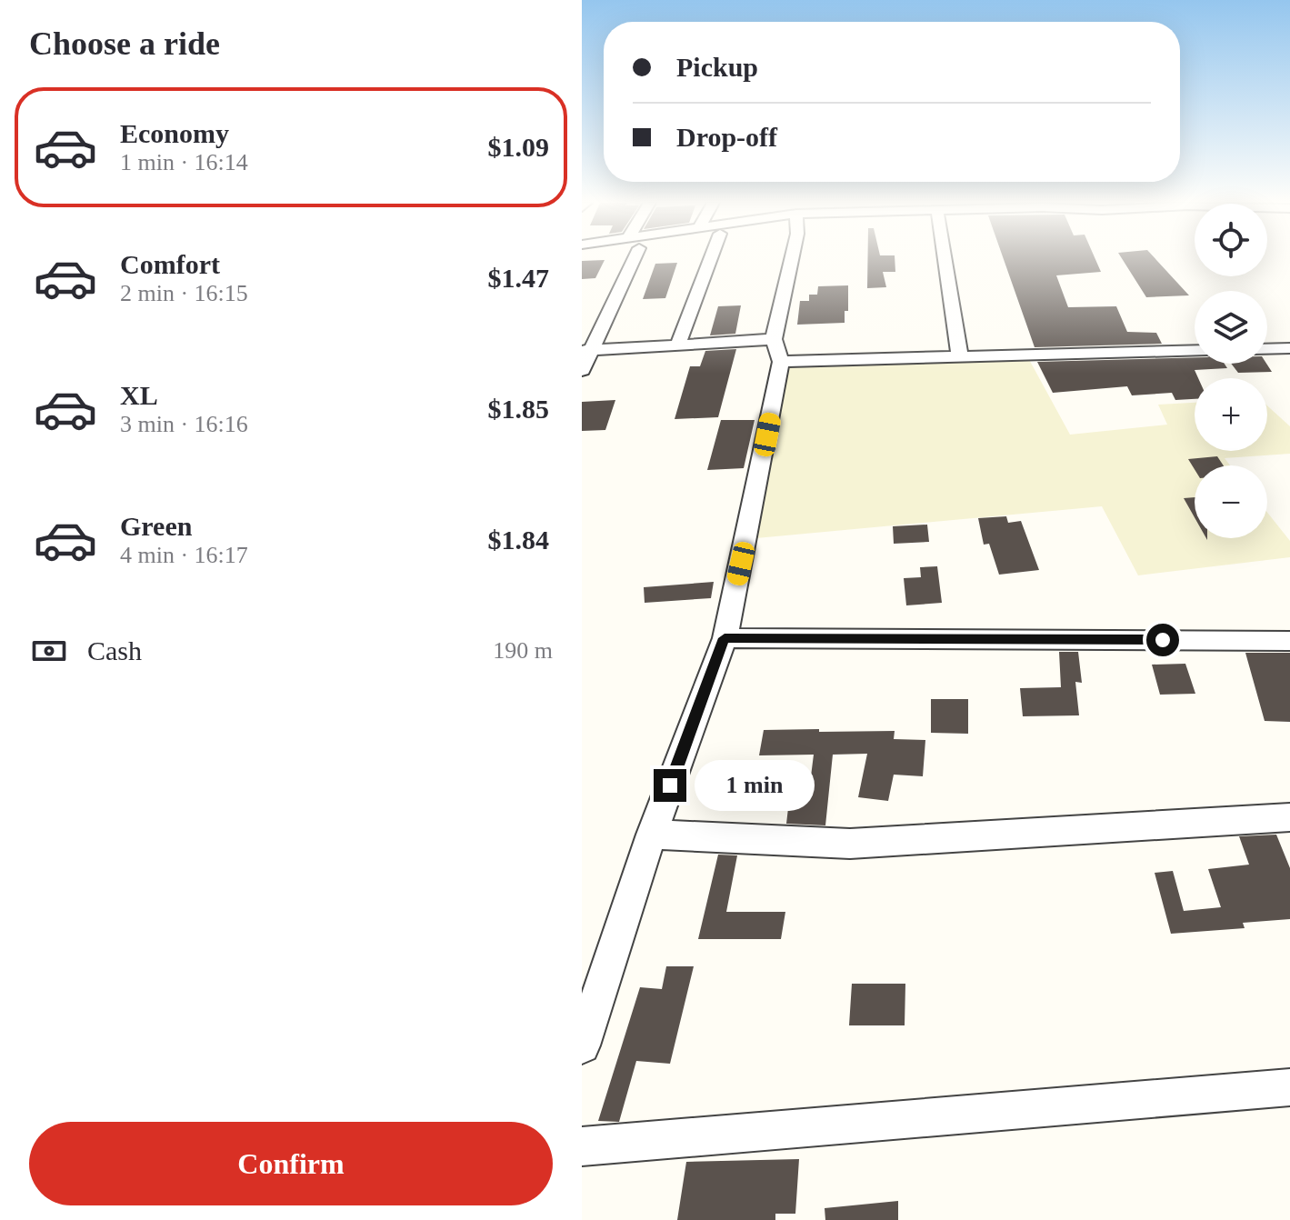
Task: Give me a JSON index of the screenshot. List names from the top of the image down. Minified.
{"page":{"heading":"Choose a ride","banner":["Pickup","Drop-off"],"list":[{"name":"Economy","note":"1 min · 16:14","value":"$1.09"},{"name":"Comfort","note":"2 min · 16:15","value":"$1.47"},{"name":"XL","note":"3 min · 16:16","value":"$1.85"},{"name":"Green","note":"4 min · 16:17","value":"$1.84"}],"map_buttons":["+","−"],"pay":["Cash","190 m"],"bubble":"1 min","buttons":"Confirm"}}
